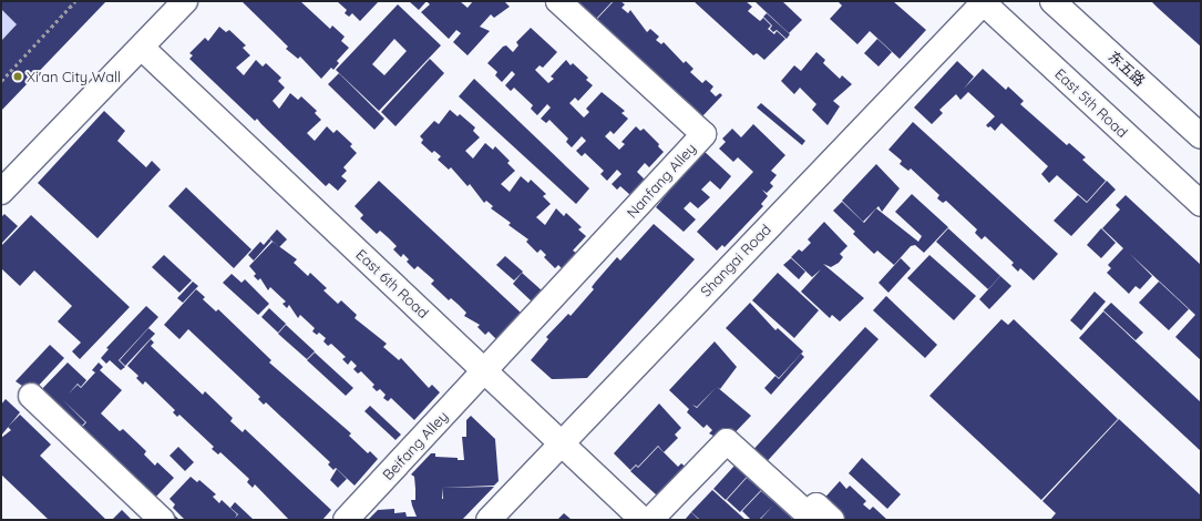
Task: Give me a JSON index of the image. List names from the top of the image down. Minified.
{"streets":{"street":["东五路","East 5th Road","Nanfang Alley","Shangai Road","East 6th Road","Beifang Alley"]},"crossings":[["East 5th Road","Shangai Road"],["Nanfang Alley","East 6th Road"],["Nanfang Alley","Beifang Alley"],["Shangai Road","East 6th Road"],["East 6th Road","Beifang Alley"]],"places":["Xi'an City Wall"]}
